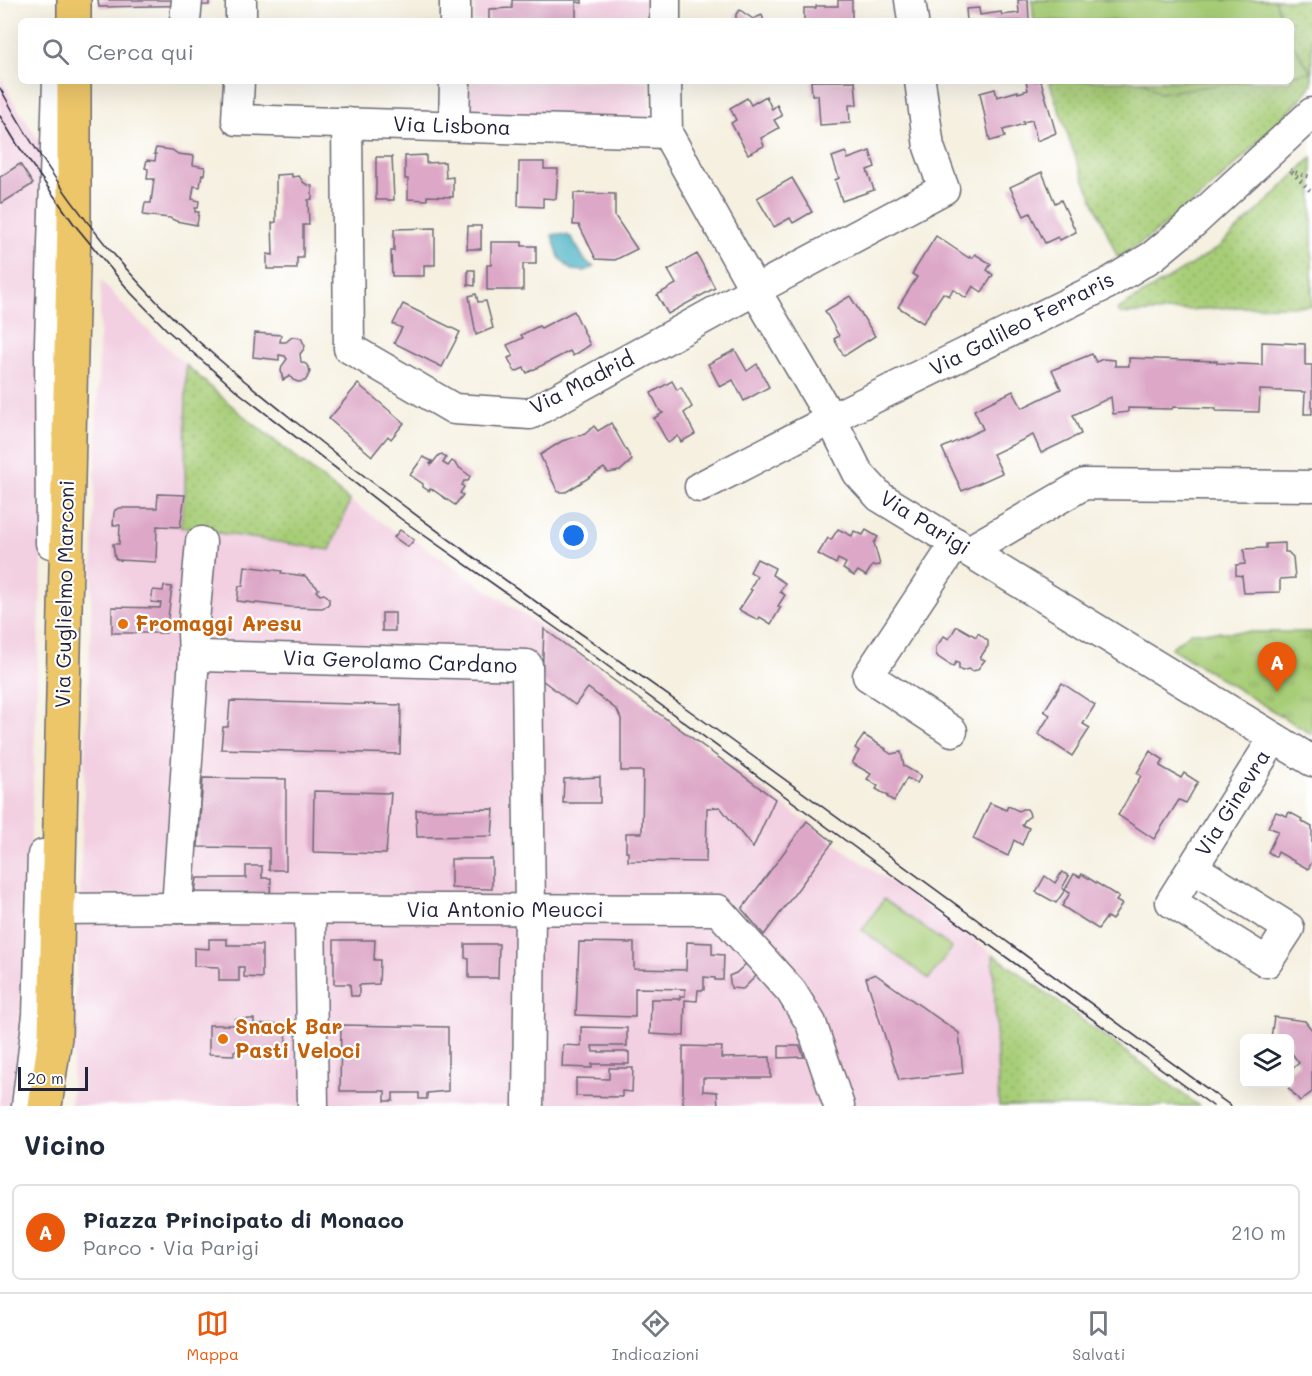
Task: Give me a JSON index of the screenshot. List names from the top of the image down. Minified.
{"streets":{"main road":["Via Guglielmo Marconi"],"street":["Via Lisbona","Via Galileo Ferraris","Via Madrid","Via Parigi","Via Gerolamo Cardano","Via Ginevra","Via Antonio Meucci"]},"crossings":[["Via Lisbona","Via Madrid"],["Via Lisbona","Via Parigi"],["Via Galileo Ferraris","Via Parigi"],["Via Madrid","Via Parigi"],["Via Parigi","Via Ginevra"],["Via Guglielmo Marconi","Via Antonio Meucci"],["Via Gerolamo Cardano","Via Antonio Meucci"]],"places":["Fromaggi Aresu","Snack Bar Pasti Veloci"],"scale_bar":"20 m","page":{"search":"Cerca qui","pins":"A","scale":"20 m","heading":"Vicino","list":[{"mark":"A","name":"Piazza Principato di Monaco","note":"Parco · Via Parigi","value":"210 m"}],"nav":["Mappa","Indicazioni","Salvati"]}}
